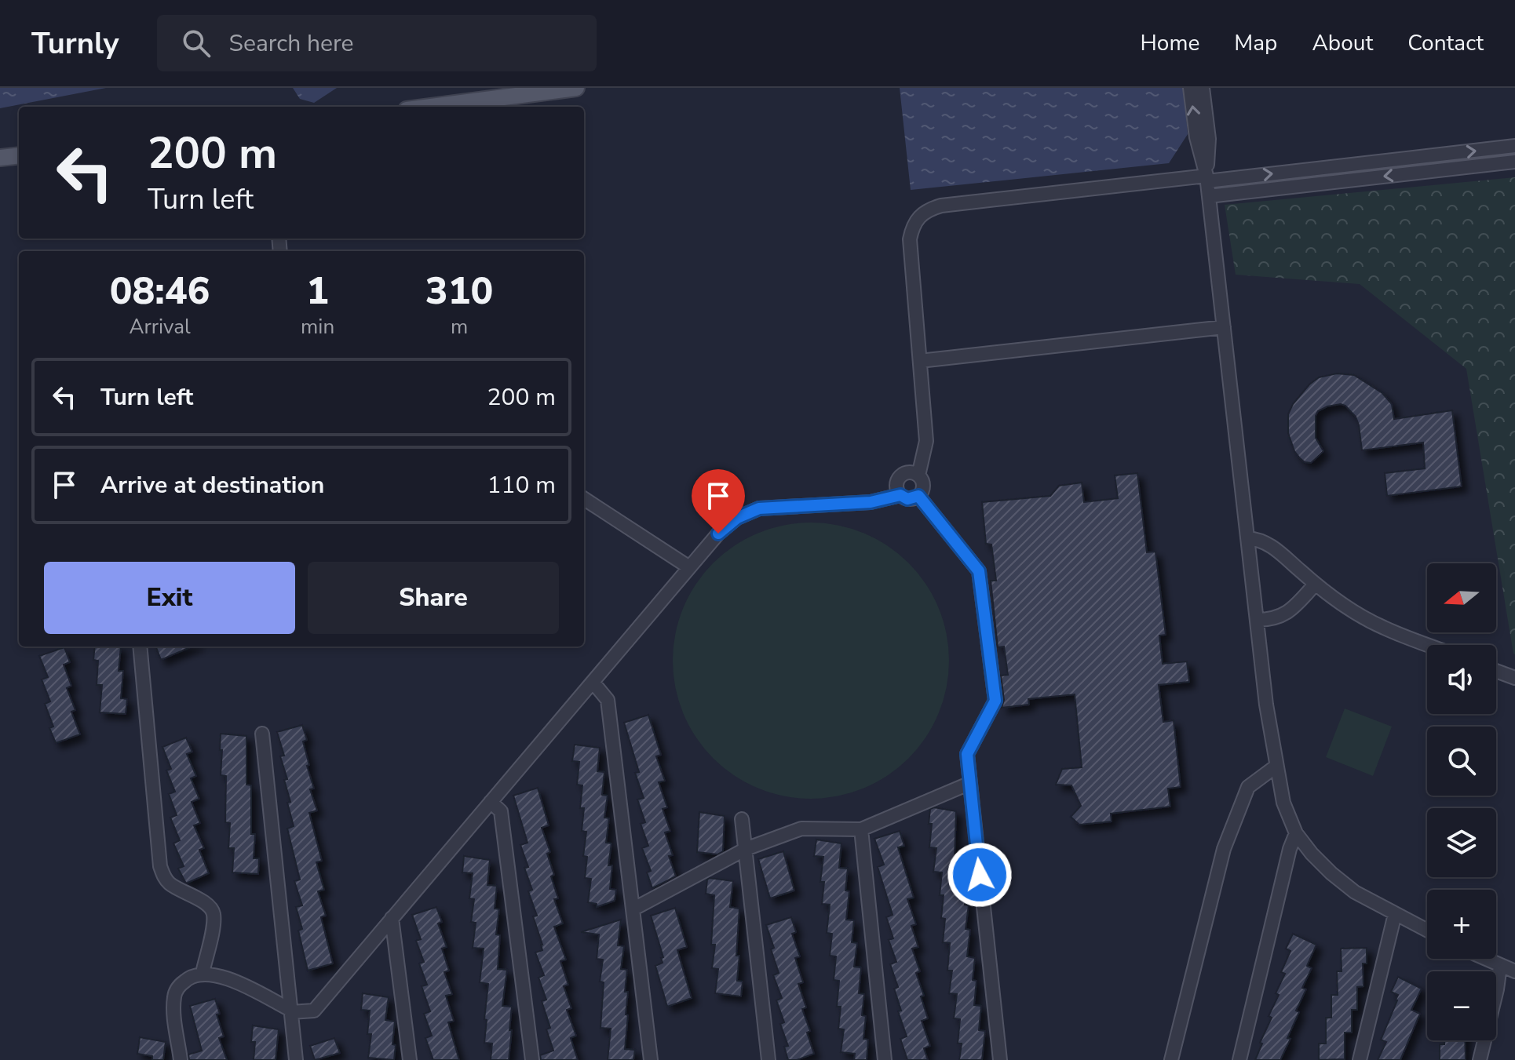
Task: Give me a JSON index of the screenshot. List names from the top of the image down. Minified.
{"north":"left","page":{"header":"Turnly","search":"Search here","nav":["Home","Map","About","Contact"],"turn":["200 m","Turn left"],"eta":["08:46","Arrival","1","min","310","m"],"list":[{"name":"Turn left","value":"200 m"},{"name":"Arrive at destination","value":"110 m"}],"buttons":["Exit","Share"],"map_buttons":["+","−"]}}
